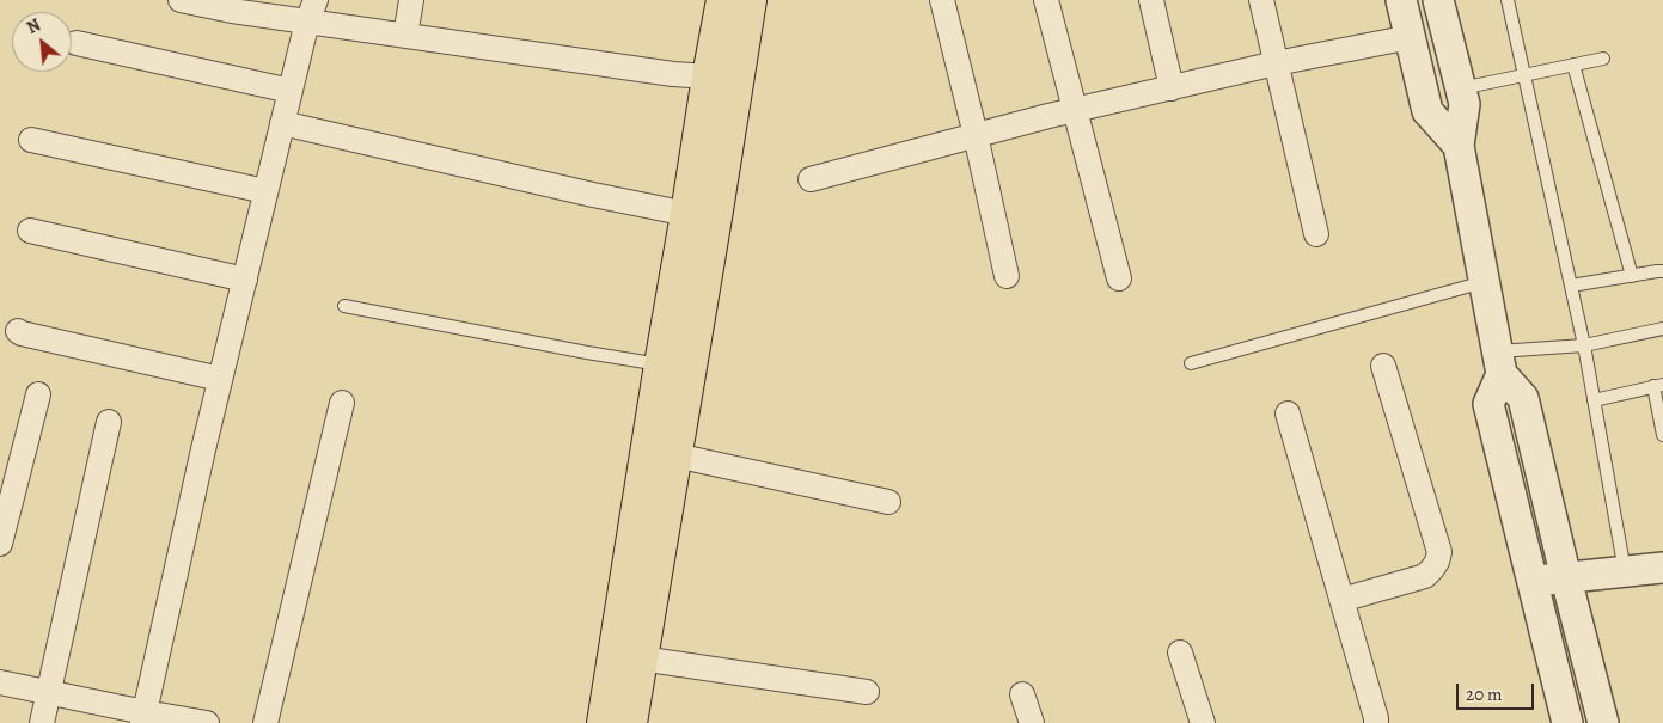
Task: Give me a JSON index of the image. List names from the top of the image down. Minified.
{"scale_bar":"20 m","north":"top left"}
